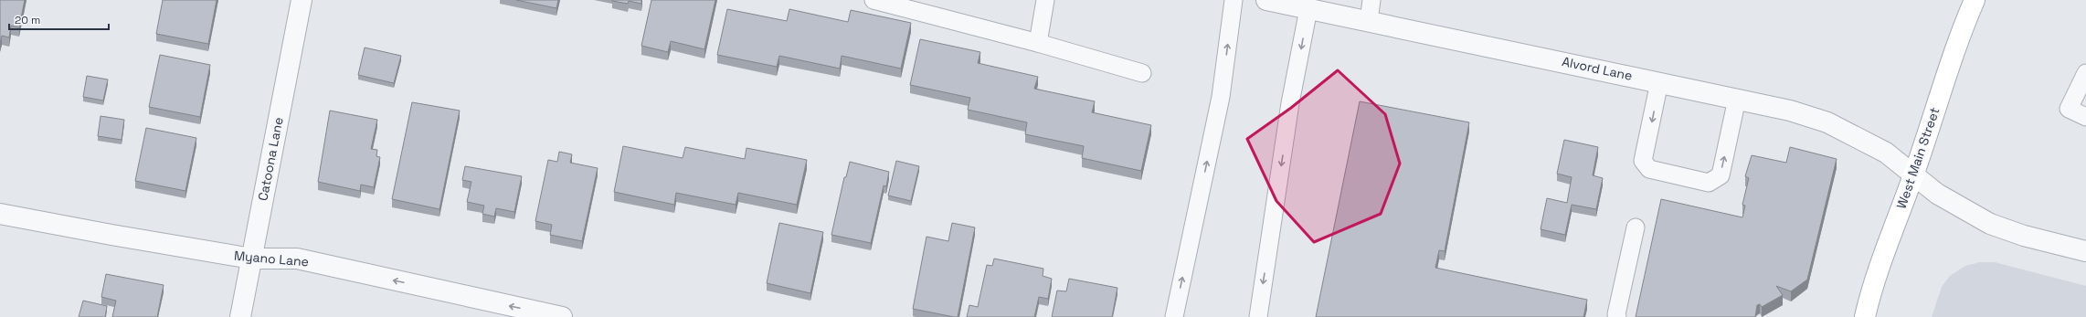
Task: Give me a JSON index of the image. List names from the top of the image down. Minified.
{"streets":{"main road":["West Main Street"],"street":["Alvord Lane","Catoona Lane","Myano Lane"]},"crossings":[["Alvord Lane","West Main Street"],["Catoona Lane","Myano Lane"]],"one_way":["Myano Lane"],"scale_bar":"20 m"}
